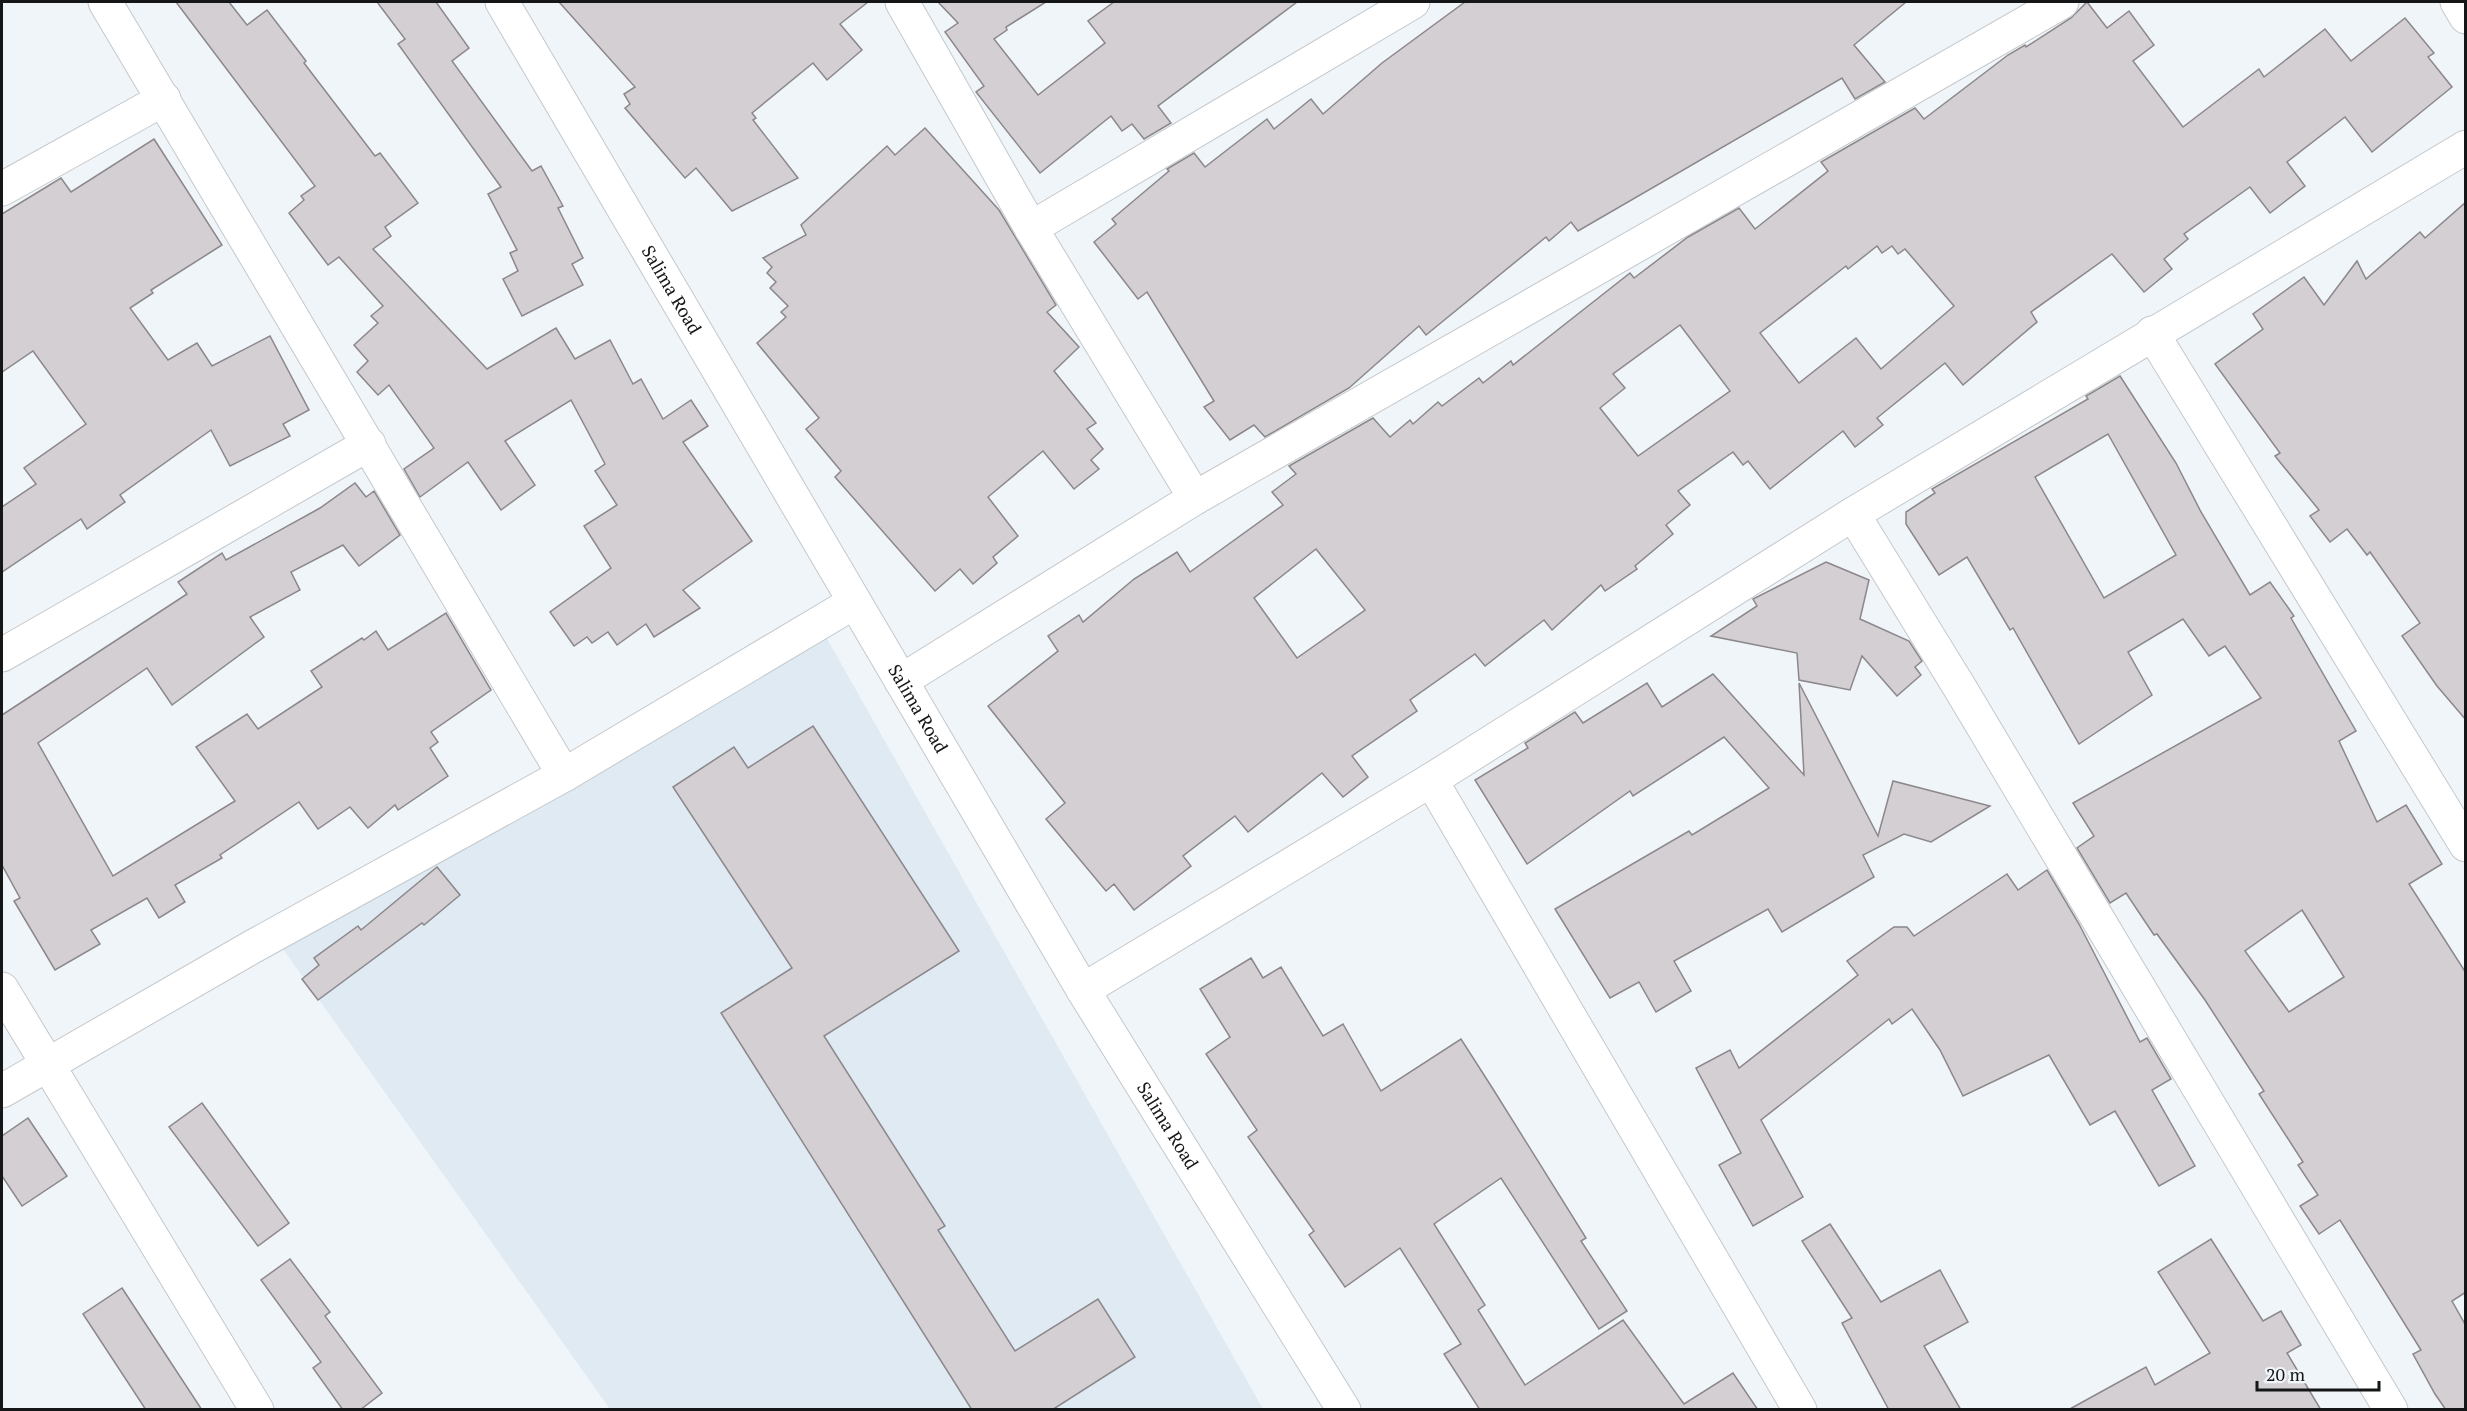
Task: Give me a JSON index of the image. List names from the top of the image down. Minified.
{"streets":{"street":["Salima Road"]},"scale_bar":"20 m"}
